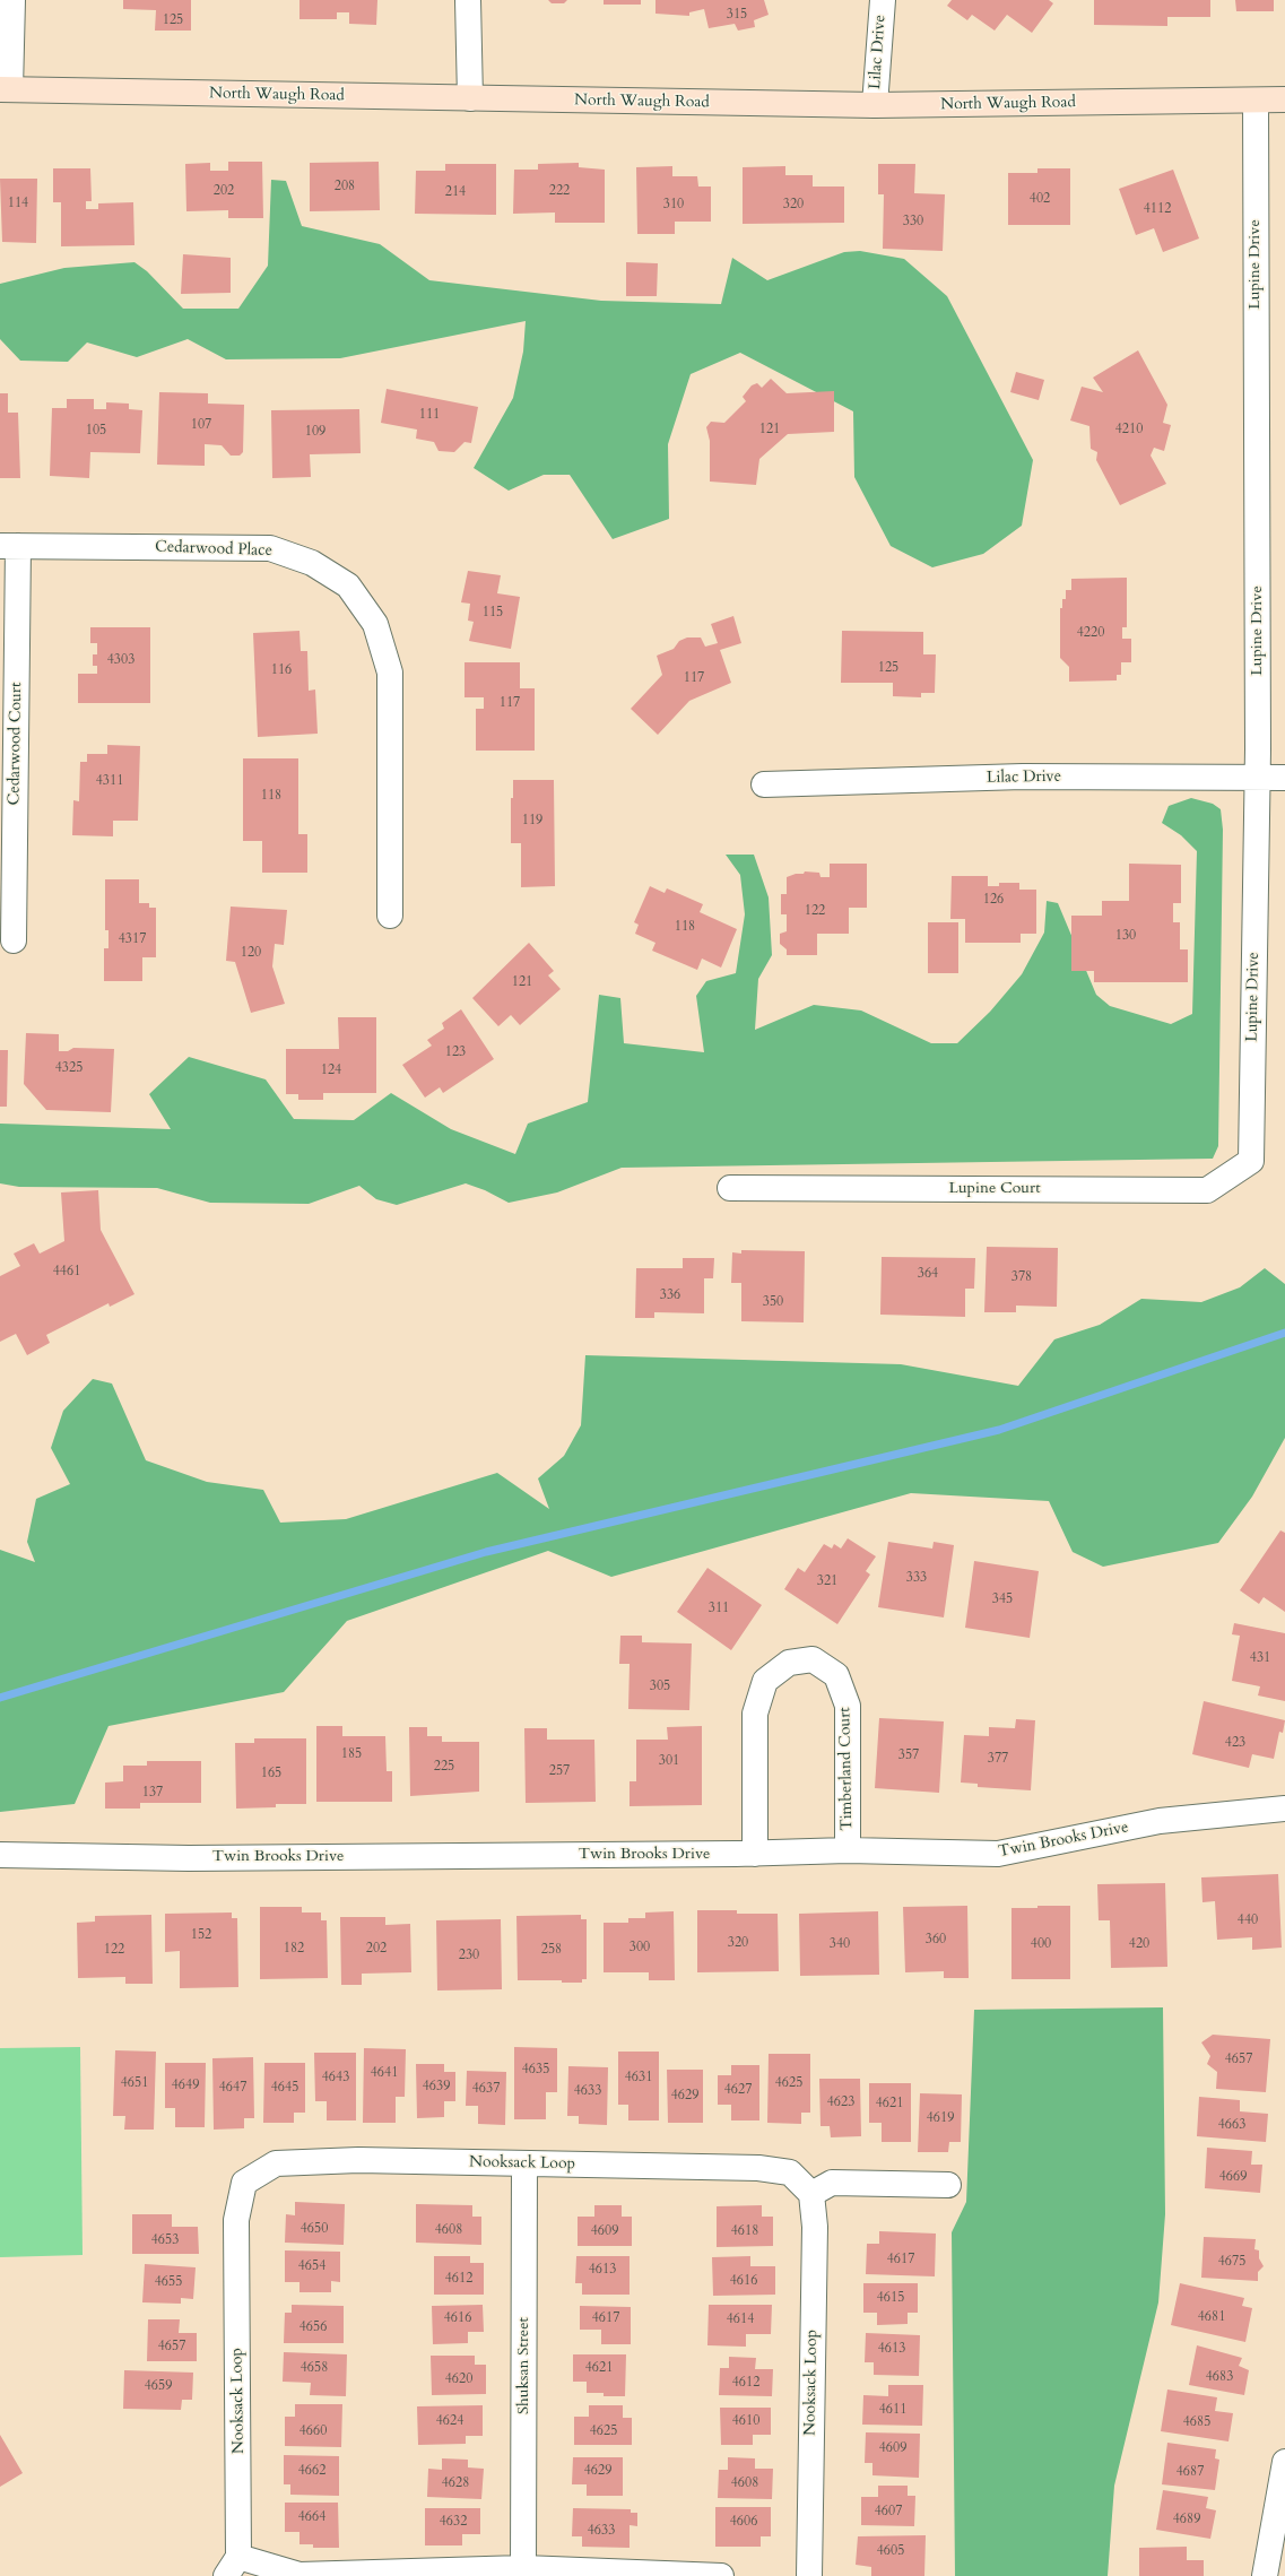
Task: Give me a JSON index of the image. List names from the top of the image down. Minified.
{"streets":{"street":["Lilac Drive","North Waugh Road","Lupine Drive","Cedarwood Place","Cedarwood Court","Lupine Court","Timberland Court","Twin Brooks Drive","Nooksack Loop","Shuksan Street"]},"crossings":[["Lilac Drive","North Waugh Road"],["Lilac Drive","Lupine Drive"],["North Waugh Road","Lupine Drive"],["Lupine Drive","Lupine Court"],["Cedarwood Place","Cedarwood Court"],["Timberland Court","Twin Brooks Drive"],["Nooksack Loop","Shuksan Street"]],"house_numbers":["315","125","208","202","222","214","402","114","310","320","4112","330","111","107","121","4210","105","109","115","4220","4303","125","116","117","117","4311","118","119","126","122","118","130","4317","120","121","123","4325","124","4461","364","378","336","350","333","321","345","311","431","305","423","185","357","377","301","225","257","165","137","440","152","360","320","340","400","420","300","182","202","122","258","230","4657","4635","4641","4643","4631","4651","4625","4649","4639","4647","4645","4637","4627","4633","4629","4623","4621","4619","4663","4669","4650","4608","4609","4618","4653","4617","4675","4654","4613","4612","4616","4655","4615","4681","4616","4617","4614","4656","4657","4613","4658","4621","4683","4620","4612","4659","4611","4624","4610","4685","4660","4625","4609","4662","4629","4687","4628","4608","4607","4664","4689","4632","4606","4633","4605"]}
